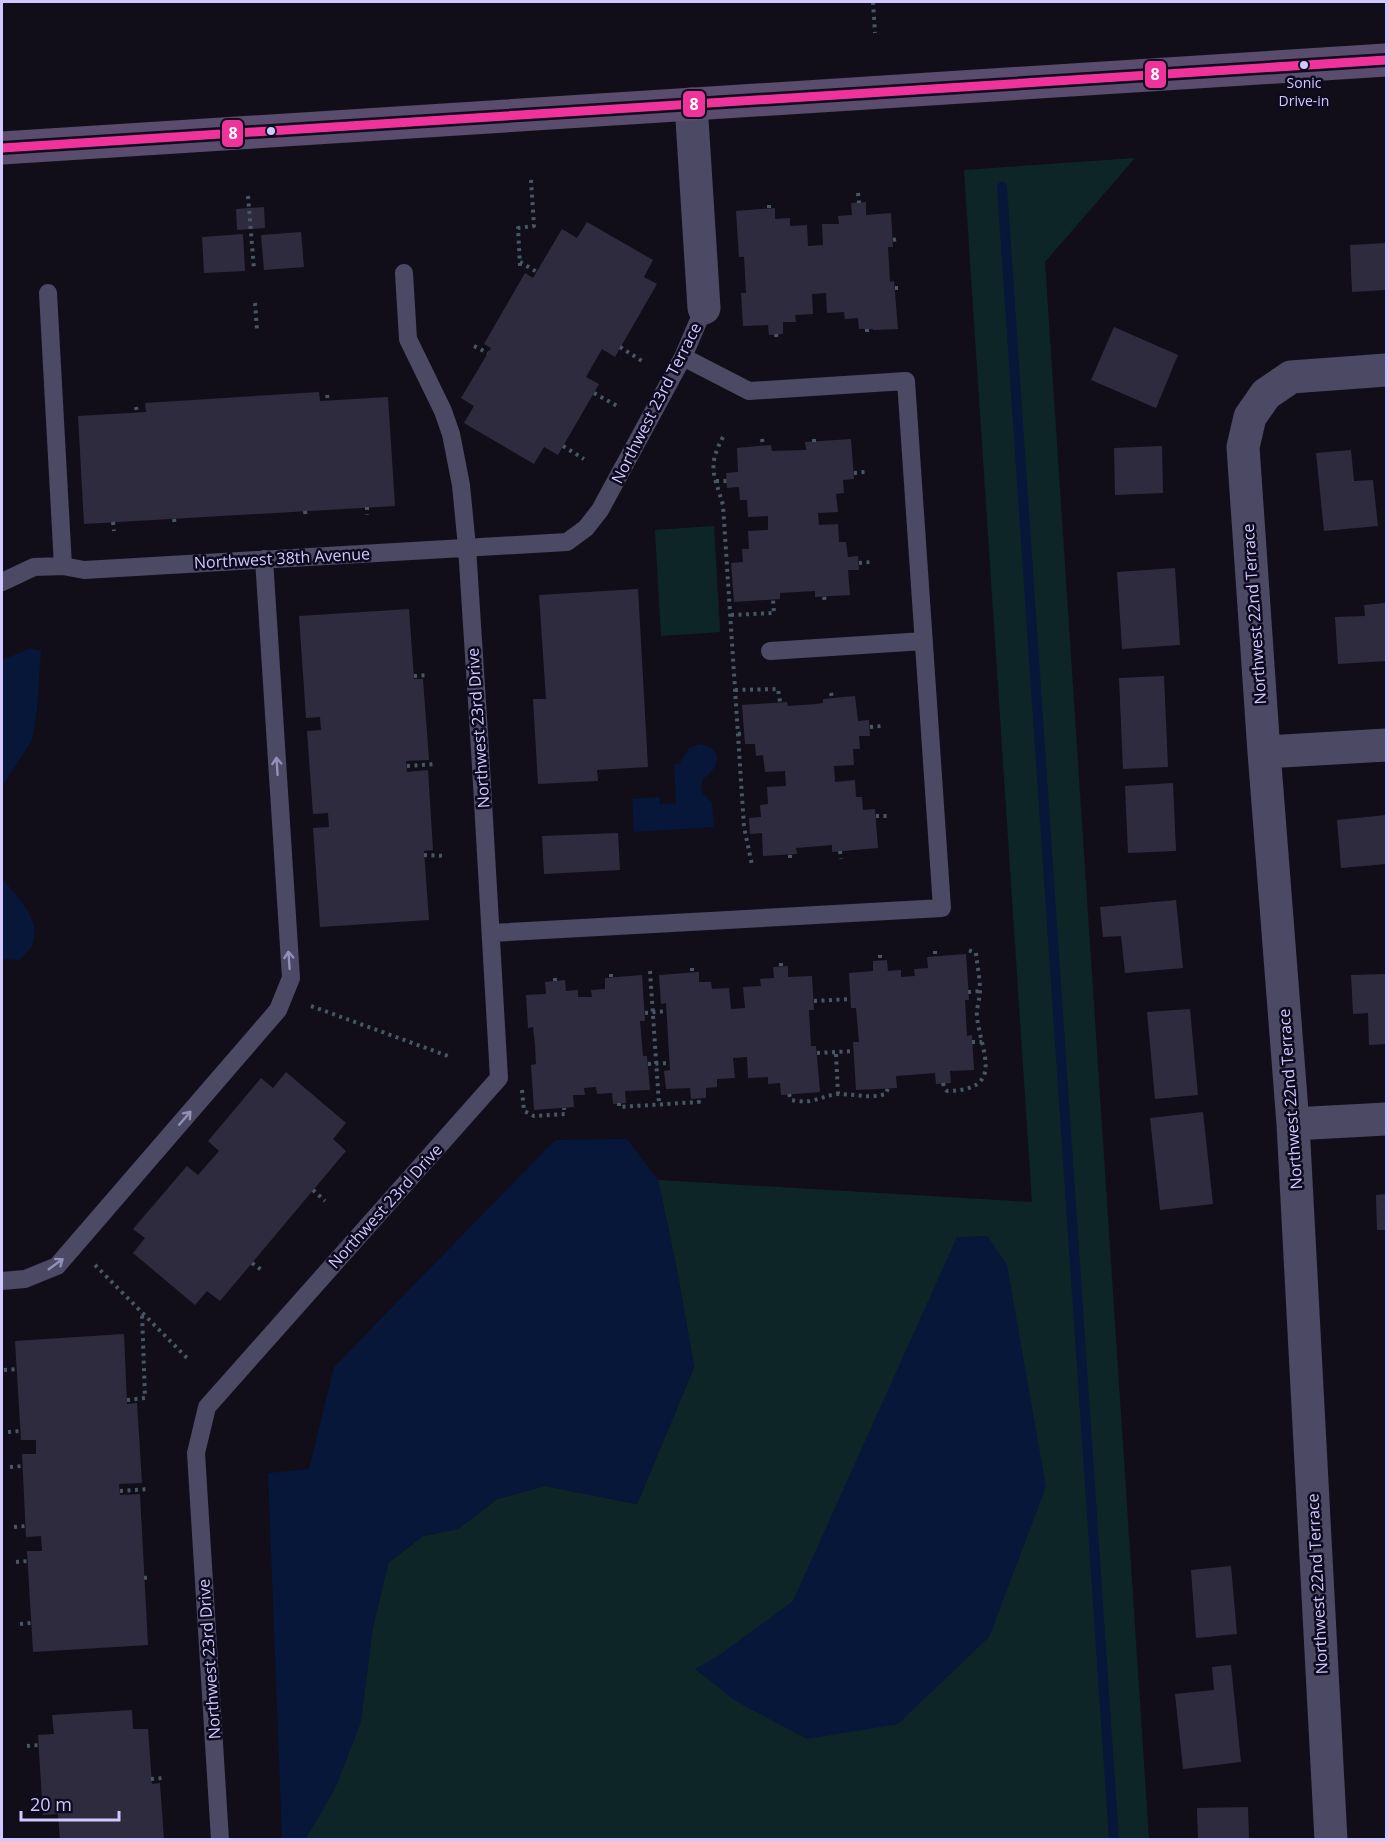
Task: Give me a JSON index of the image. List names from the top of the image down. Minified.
{"streets":{"street":["Northwest 23rd Terrace","Northwest 22nd Terrace"],"lane":["Northwest 38th Avenue","Northwest 23rd Drive"]},"crossings":[["Northwest 23rd Terrace","Northwest 38th Avenue"],["Northwest 38th Avenue","Northwest 23rd Drive"]],"places":["Sonic Drive-in"],"lines":["transit line 8"],"scale_bar":"20 m"}
